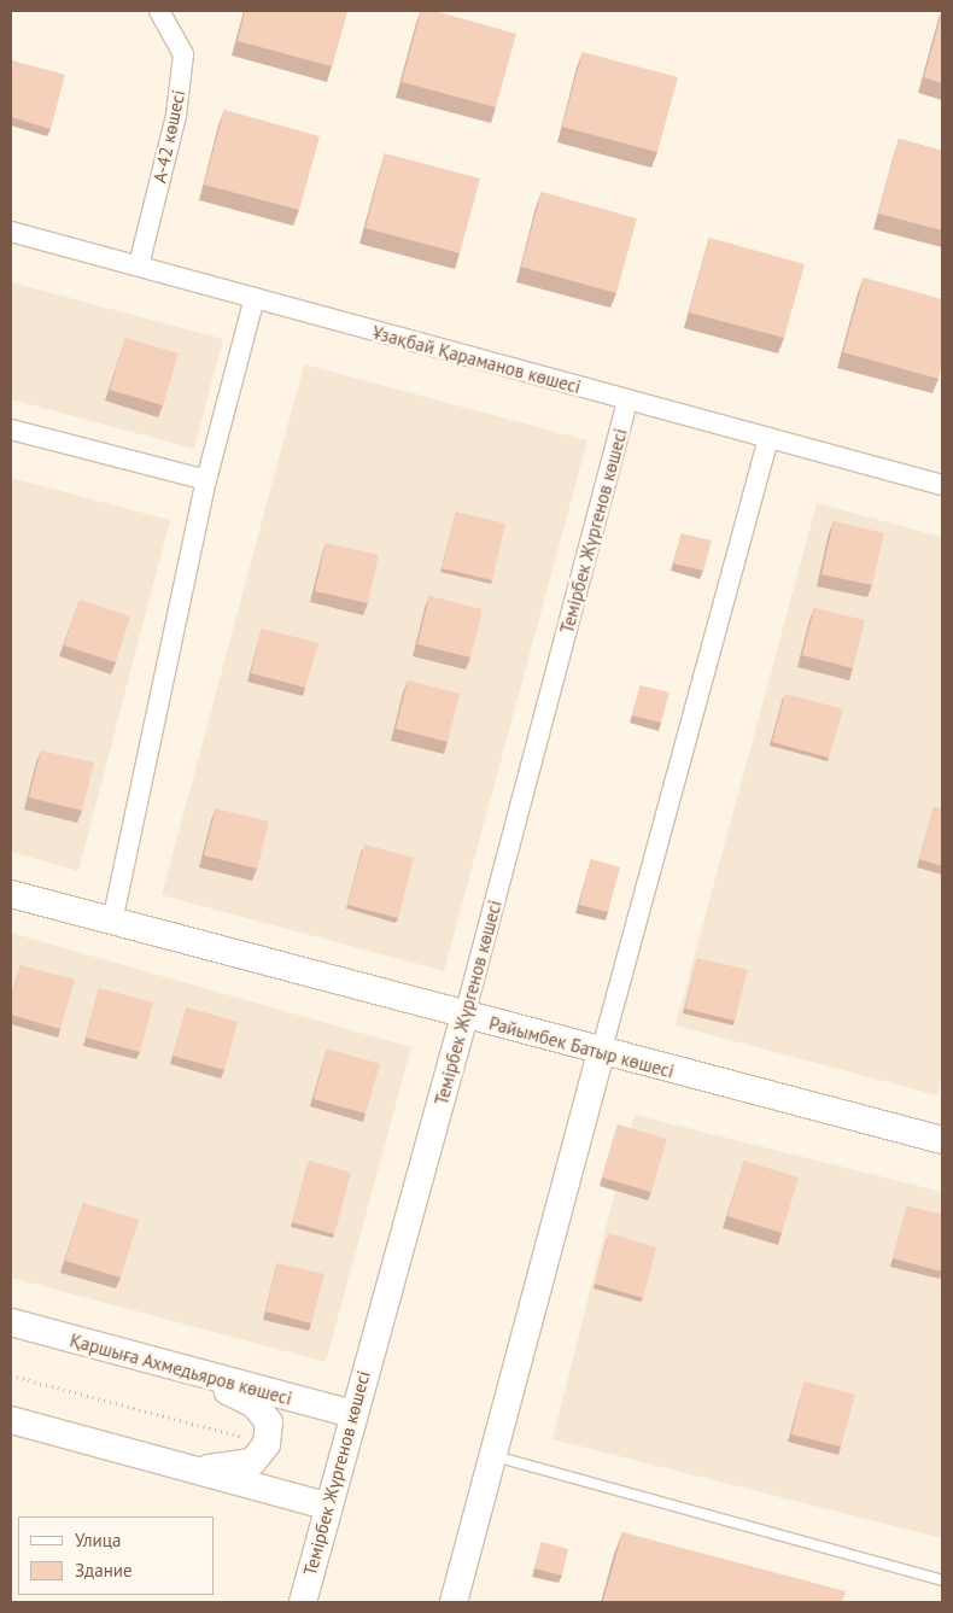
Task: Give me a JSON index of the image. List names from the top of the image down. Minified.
{"streets":{"street":["А-42 көшесі","Ұзақбай Қараманов көшесі","Темірбек Жүргенов көшесі","Райымбек Батыр көшесі","Қаршыға Ахмедьяров көшесі"]},"crossings":[["А-42 көшесі","Ұзақбай Қараманов көшесі"],["Ұзақбай Қараманов көшесі","Темірбек Жүргенов көшесі"],["Темірбек Жүргенов көшесі","Райымбек Батыр көшесі"],["Темірбек Жүргенов көшесі","Қаршыға Ахмедьяров көшесі"]],"legend":["Улица","Здание"]}
